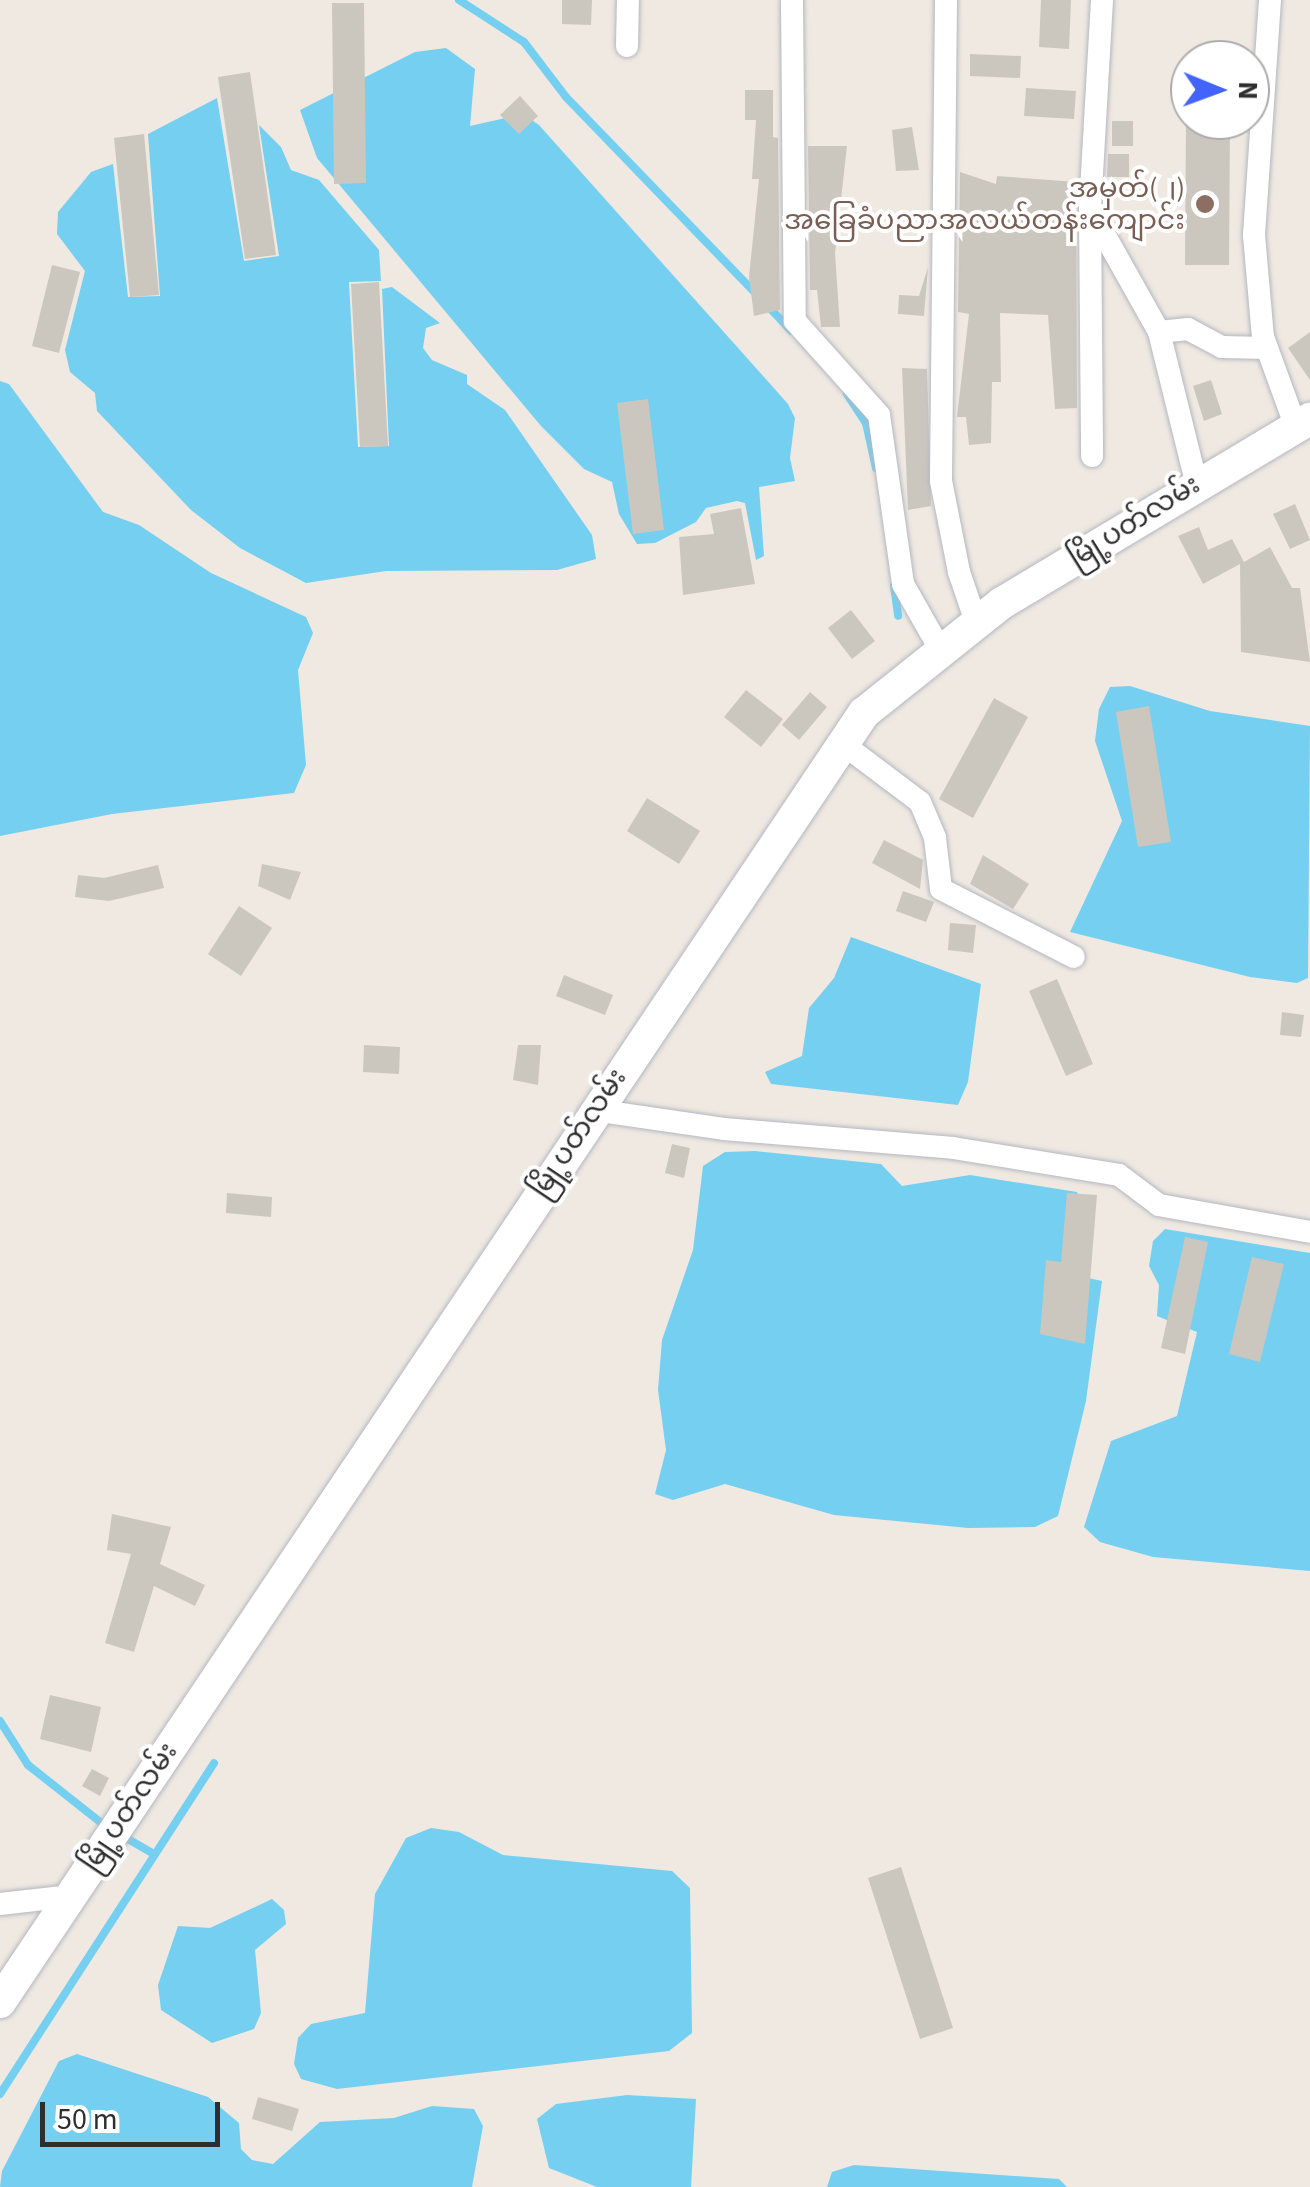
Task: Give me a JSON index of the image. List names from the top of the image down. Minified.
{"streets":{"main road":["မြို့ပတ်လမ်း"]},"places":["အမှတ်(၂) အခြေခံပညာအလယ်တန်းကျောင်း"],"scale_bar":"50 m","north":"right"}
